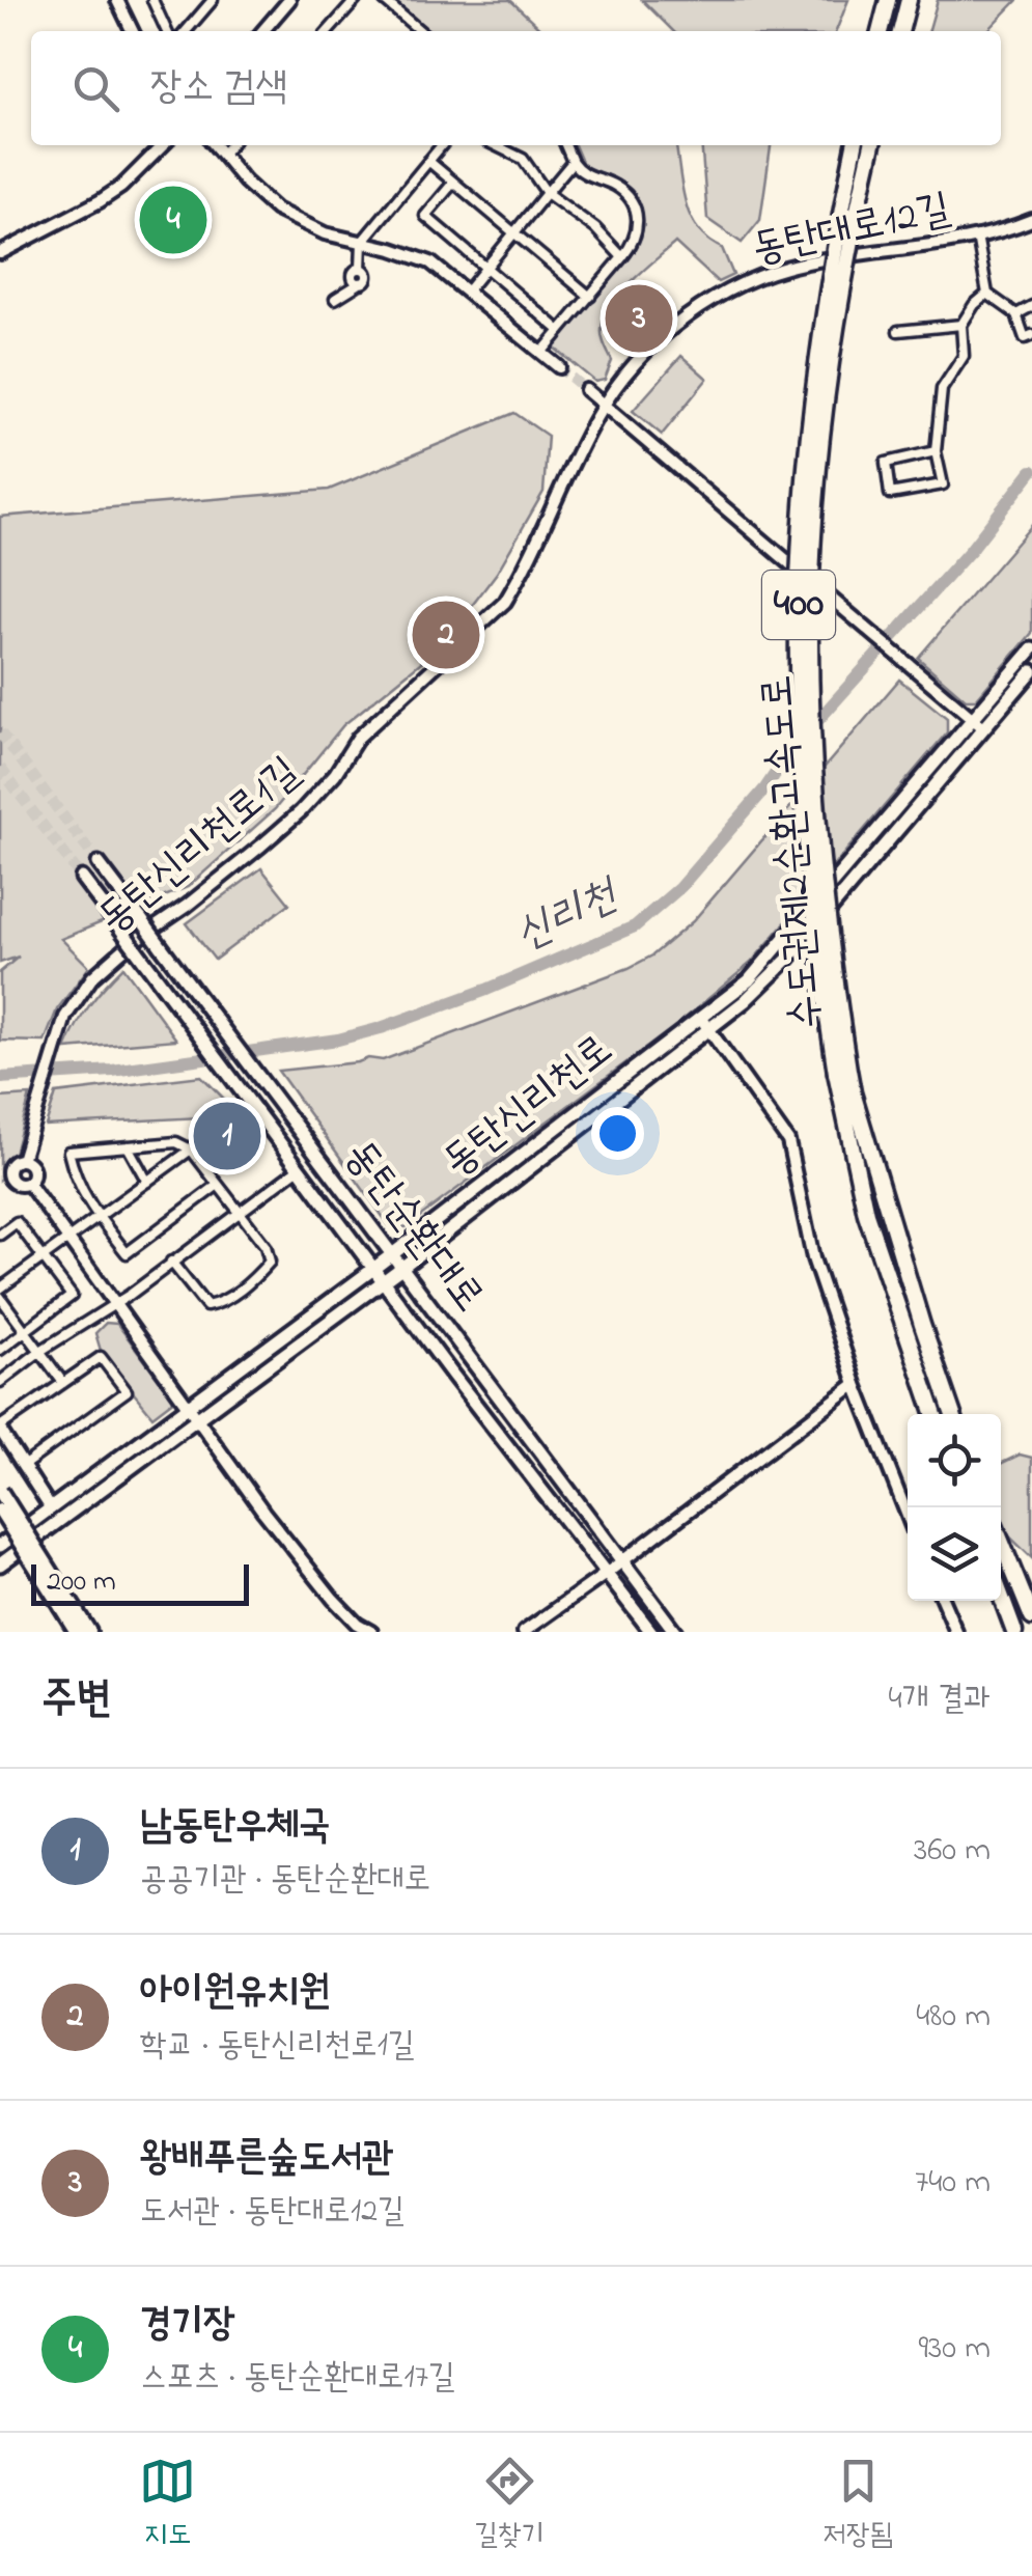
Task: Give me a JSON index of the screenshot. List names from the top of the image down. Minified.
{"streets":{"highway":["400","수도권제2순환고속도로"],"main road":["동탄신리천로","동탄순환대로"],"street":["동탄대로12길","동탄신리천로1길"]},"crossings":[["동탄대로12길","동탄신리천로1길"],["동탄신리천로","동탄순환대로"]],"water":["신리천"],"scale_bar":"200 m","page":{"search":"장소 검색","pins":["4","3","2","1"],"scale":"200 m","heading":["주변","4개 결과"],"list":[{"mark":"1","name":"남동탄우체국","note":"공공기관 · 동탄순환대로","value":"360 m"},{"mark":"2","name":"아이원유치원","note":"학교 · 동탄신리천로1길","value":"480 m"},{"mark":"3","name":"왕배푸른숲도서관","note":"도서관 · 동탄대로12길","value":"740 m"},{"mark":"4","name":"경기장","note":"스포츠 · 동탄순환대로17길","value":"930 m"}],"nav":["지도","길찾기","저장됨"]}}
